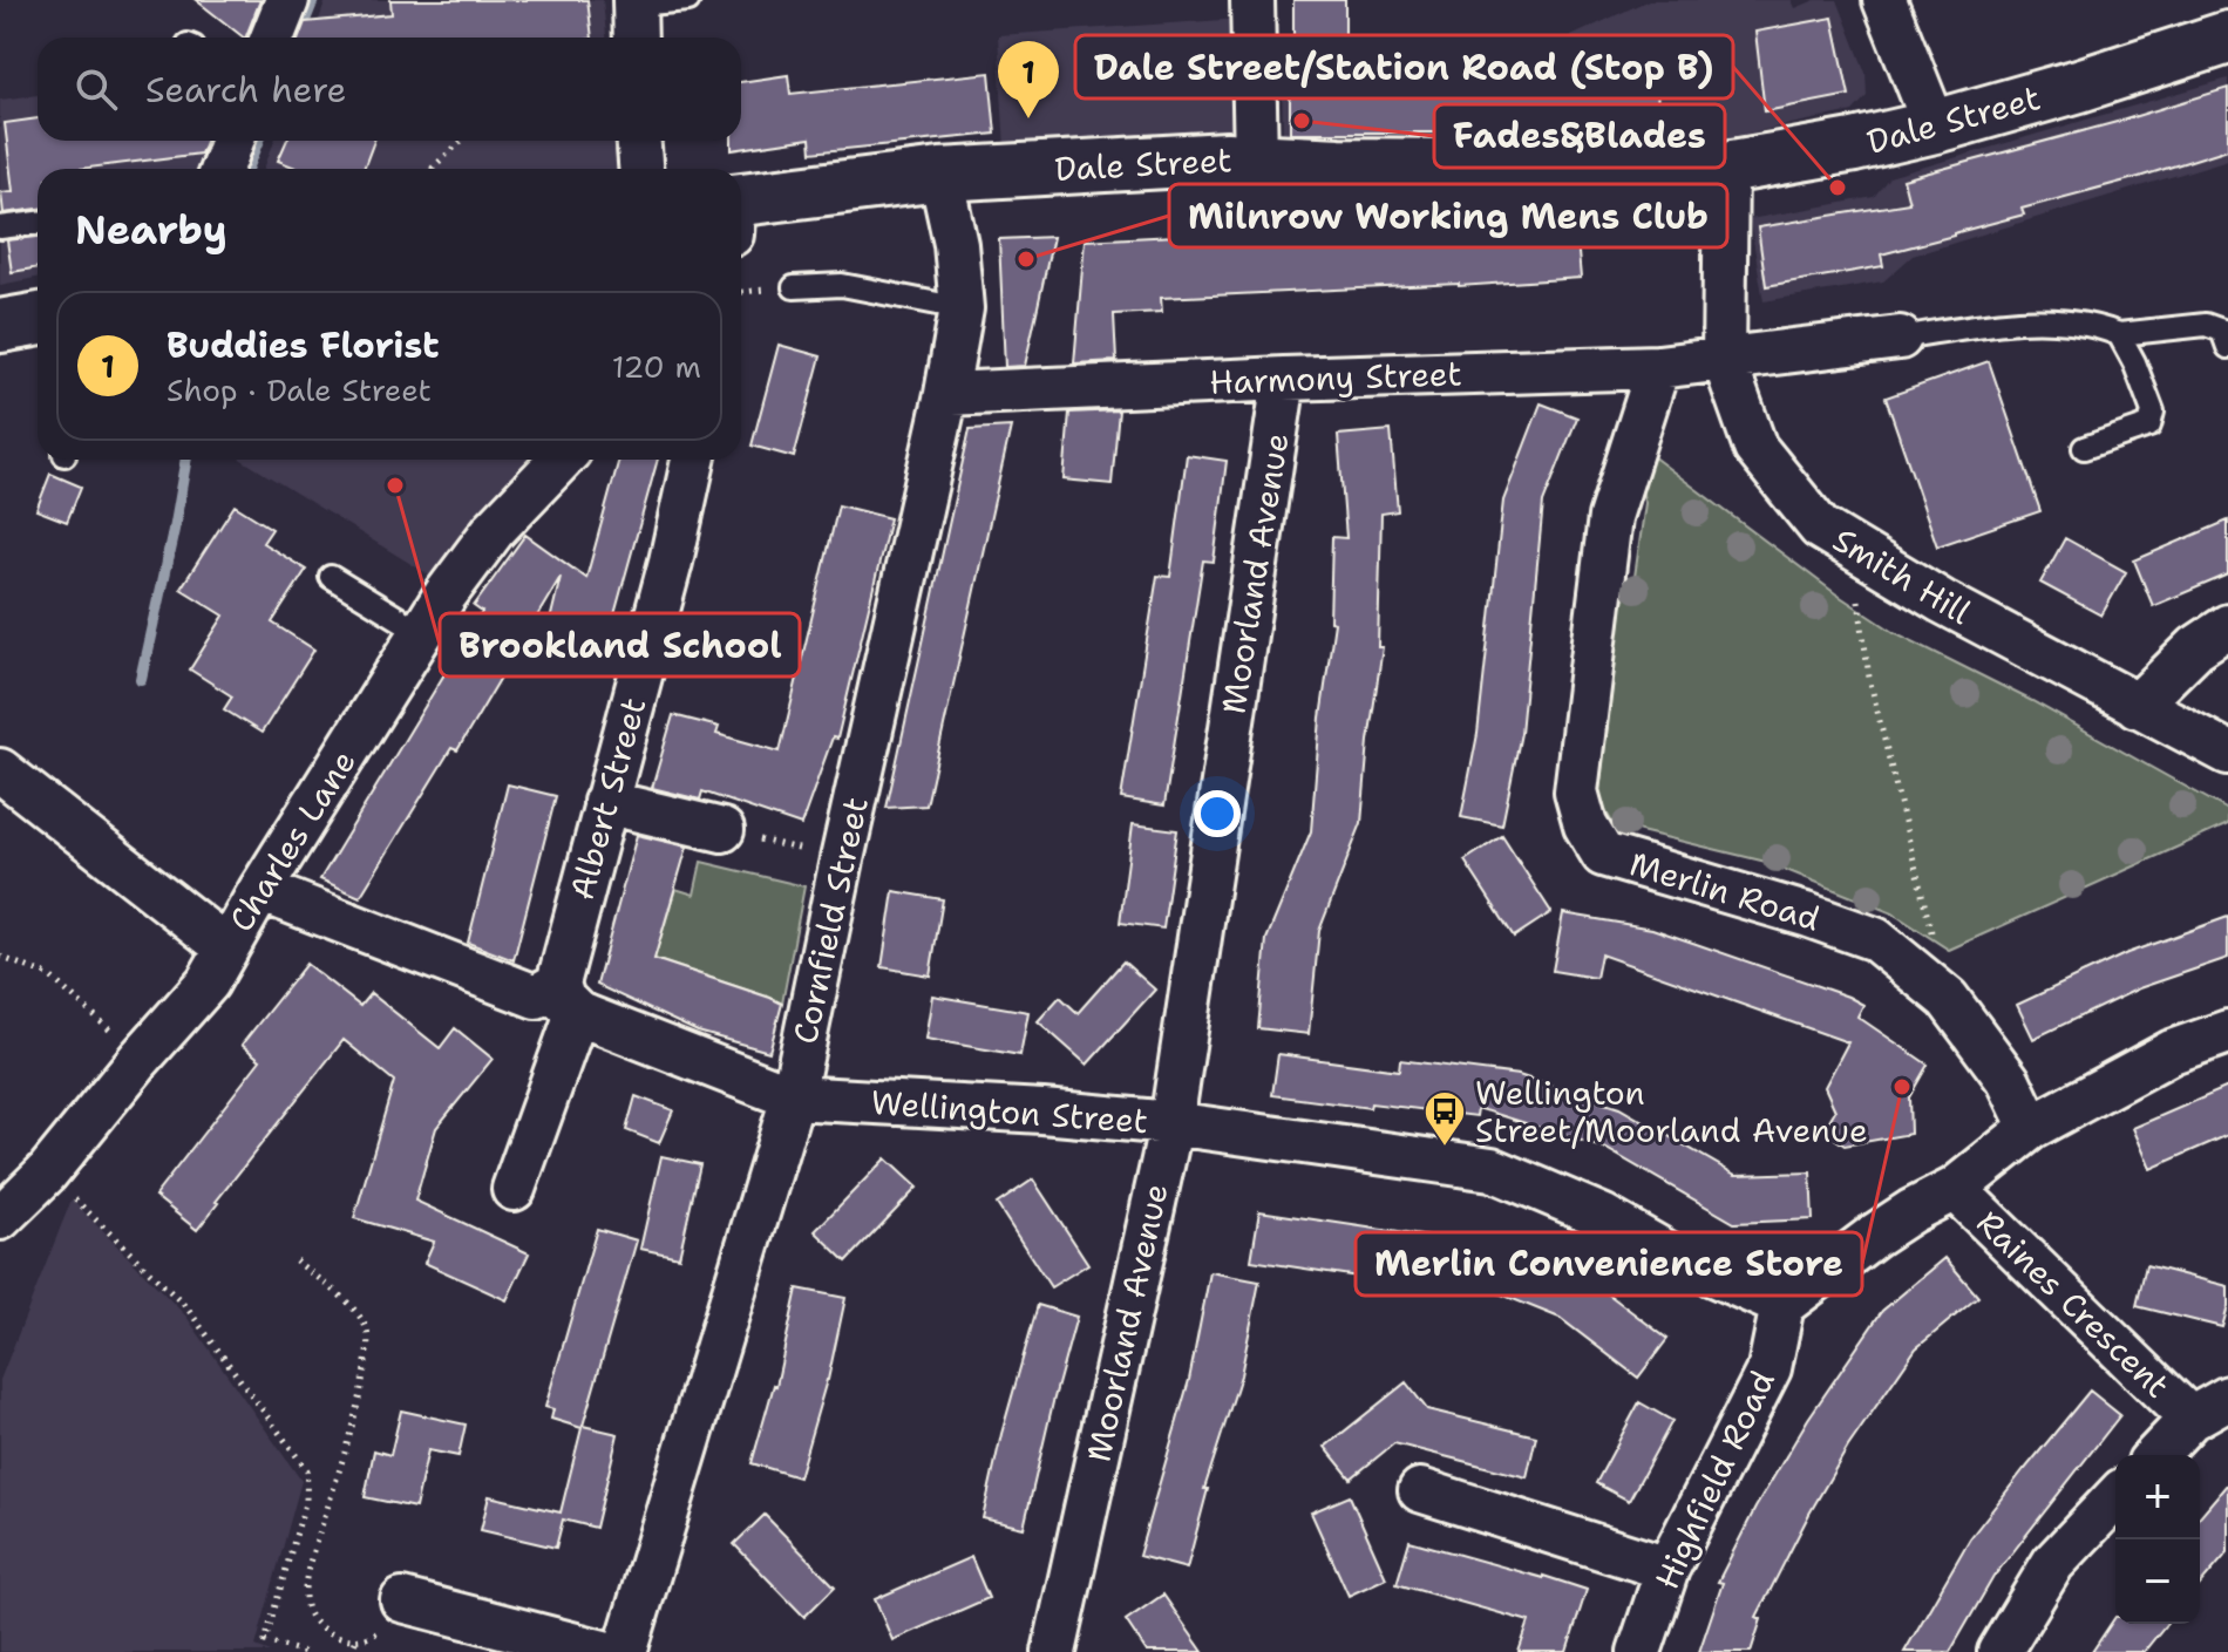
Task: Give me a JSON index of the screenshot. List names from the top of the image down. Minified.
{"streets":{"street":["Dale Street","Harmony Street","Moorland Avenue","Smith Hill","Albert Street","Charles Lane","Merlin Road","Cornfield Street","Wellington Street","Raines Crescent","Highfield Road"]},"crossings":[["Dale Street","Smith Hill"],["Dale Street","Cornfield Street"],["Harmony Street","Moorland Avenue"],["Harmony Street","Smith Hill"],["Harmony Street","Merlin Road"],["Harmony Street","Cornfield Street"],["Moorland Avenue","Wellington Street"],["Albert Street","Wellington Street"],["Charles Lane","Wellington Street"],["Cornfield Street","Wellington Street"],["Wellington Street","Highfield Road"]],"places":{"other":["Fades&Blades","Dale Street/Station Road (Stop B)","Milnrow Working Mens Club","Brookland School","Merlin Convenience Store"],"bus stop":["Wellington Street/Moorland Avenue"]},"page":{"search":"Search here","pins":"1","heading":"Nearby","list":[{"mark":"1","name":"Buddies Florist","note":"Shop · Dale Street","value":"120 m"}],"map_buttons":["+","−"]}}
